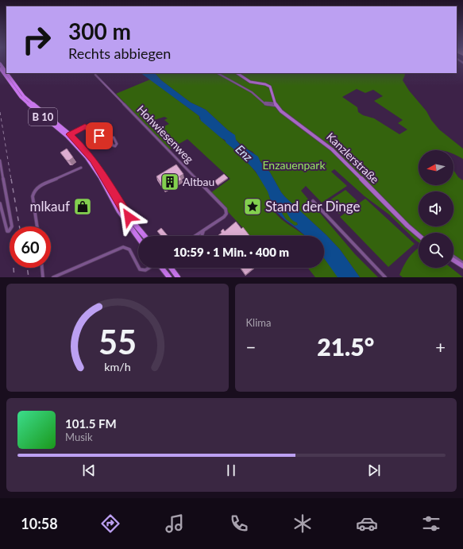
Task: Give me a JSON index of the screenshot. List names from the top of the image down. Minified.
{"streets":{"main road":["B 10","Kanzlerstraße"],"street":["Hohwiesenweg"]},"water":["Enz"],"parks":["Enzauenpark"],"places":{"building":["Altbau"],"shop":["mlkauf"],"place":["Stand der Dinge"]},"north":"left","page":{"turn":["300 m","Rechts abbiegen"],"limit":"60","trip":"10:59 · 1 Min. · 400 m","tile":"Klima","heat":["−","21.5°","+"],"song":["101.5 FM","Musik"],"tabs":"10:58","gauge":["55","km/h"]}}
